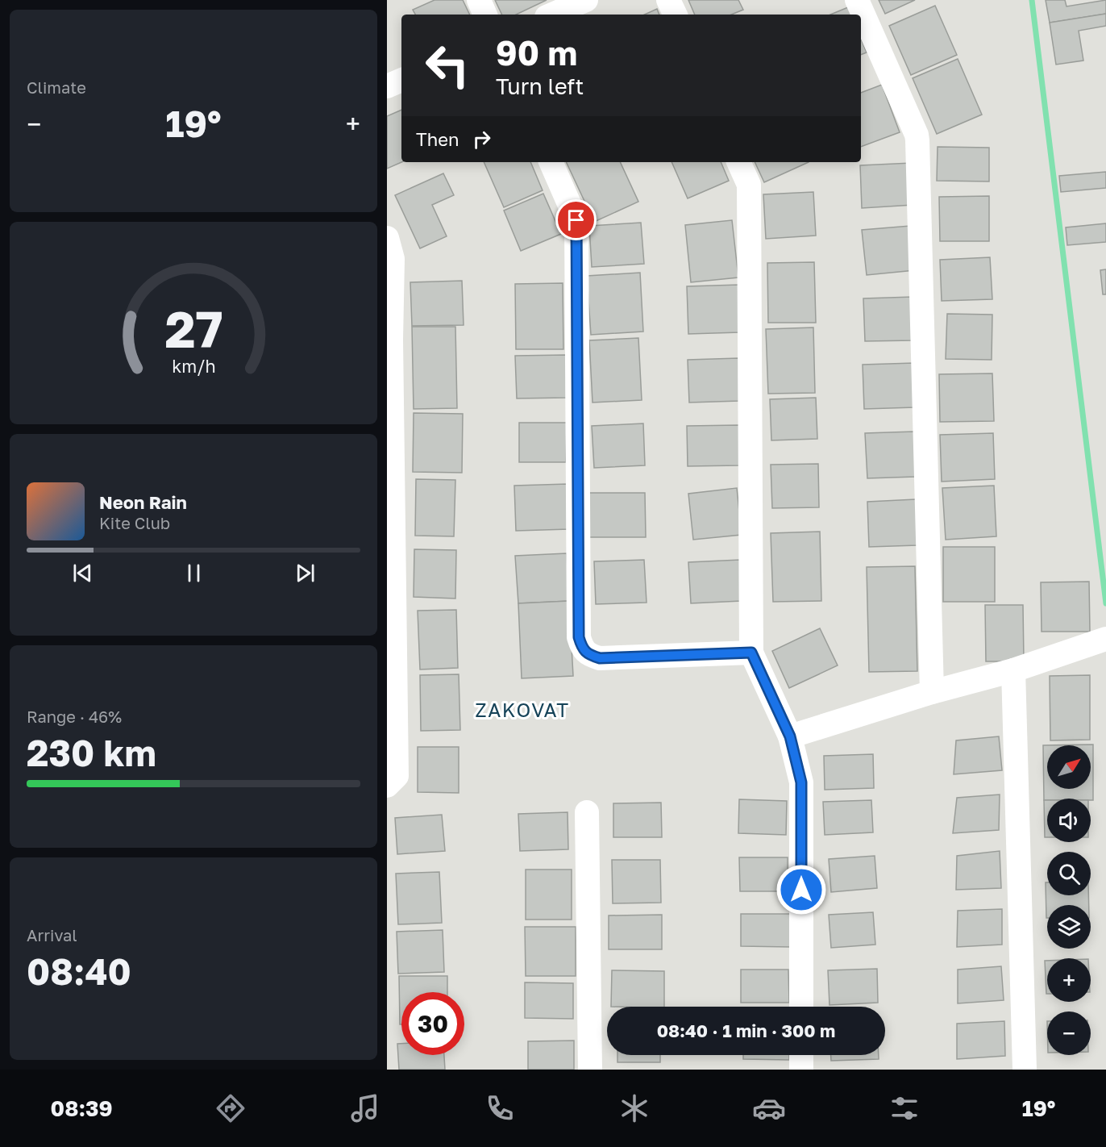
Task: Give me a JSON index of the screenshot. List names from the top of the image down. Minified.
{"districts":["ZAKOVAT"],"north":"top right","page":{"tile":["Climate",["Range · 46%","230 km"],["Arrival","08:40"]],"turn":["90 m","Turn left"],"heat":["−","19°","+"],"then":"Then","song":["Neon Rain","Kite Club"],"map_buttons":["+","−"],"limit":"30","trip":"08:40 · 1 min · 300 m","tabs":["08:39","19°"],"gauge":["27","km/h"]}}
